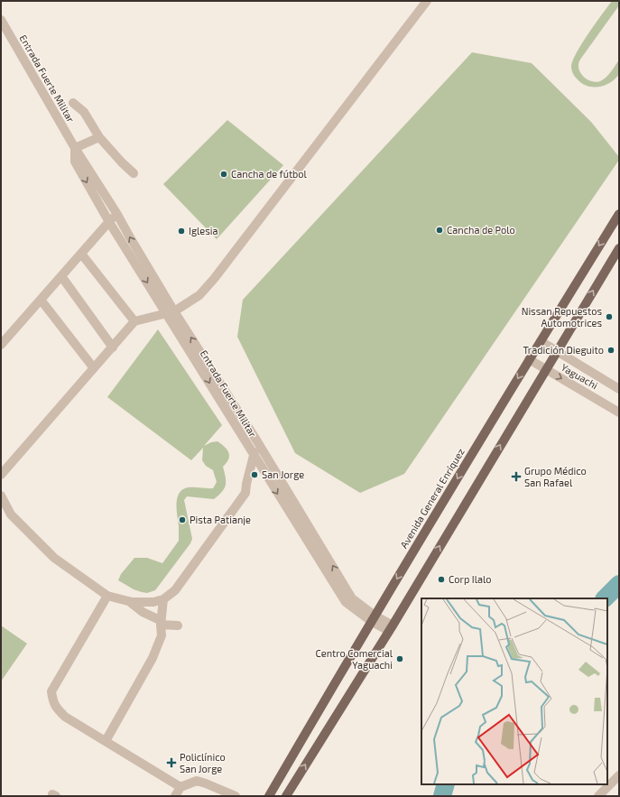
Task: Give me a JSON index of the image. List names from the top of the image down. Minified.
{"streets":{"main road":["Avenida General Enríquez"],"street":["Entrada Fuerte Militar","Yaguachi"]},"crossings":[["Entrada Fuerte Militar","Avenida General Enríquez"],["Yaguachi","Avenida General Enríquez"]],"places":{"other":["Cancha de fútbol","Cancha de Polo","Iglesia","Nissan Repuestos Automotrices","Tradición Dieguito","San Jorge","Pista Patianje","Corp Ilalo","Centro Comercial Yaguachi"],"health":["Grupo Médico San Rafael","Policlínico San Jorge"]}}
